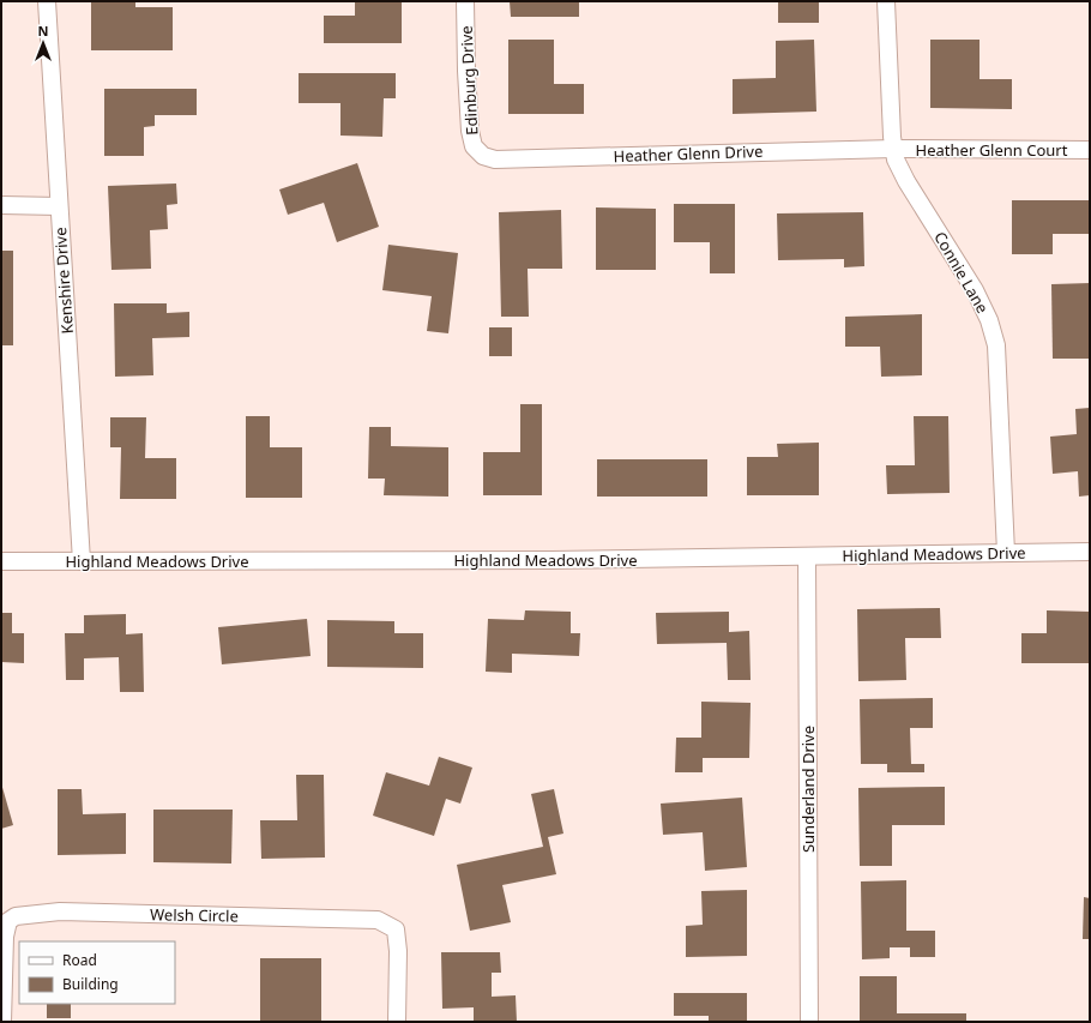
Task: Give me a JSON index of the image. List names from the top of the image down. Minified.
{"streets":{"street":["Edinburg Drive","Heather Glenn Court","Heather Glenn Drive","Connie Lane","Kenshire Drive","Highland Meadows Drive","Sunderland Drive","Welsh Circle"]},"crossings":[["Edinburg Drive","Heather Glenn Drive"],["Heather Glenn Court","Heather Glenn Drive"],["Heather Glenn Court","Connie Lane"],["Heather Glenn Drive","Connie Lane"],["Connie Lane","Highland Meadows Drive"],["Kenshire Drive","Highland Meadows Drive"],["Highland Meadows Drive","Sunderland Drive"]],"legend":["Road","Building"],"north":"top"}
